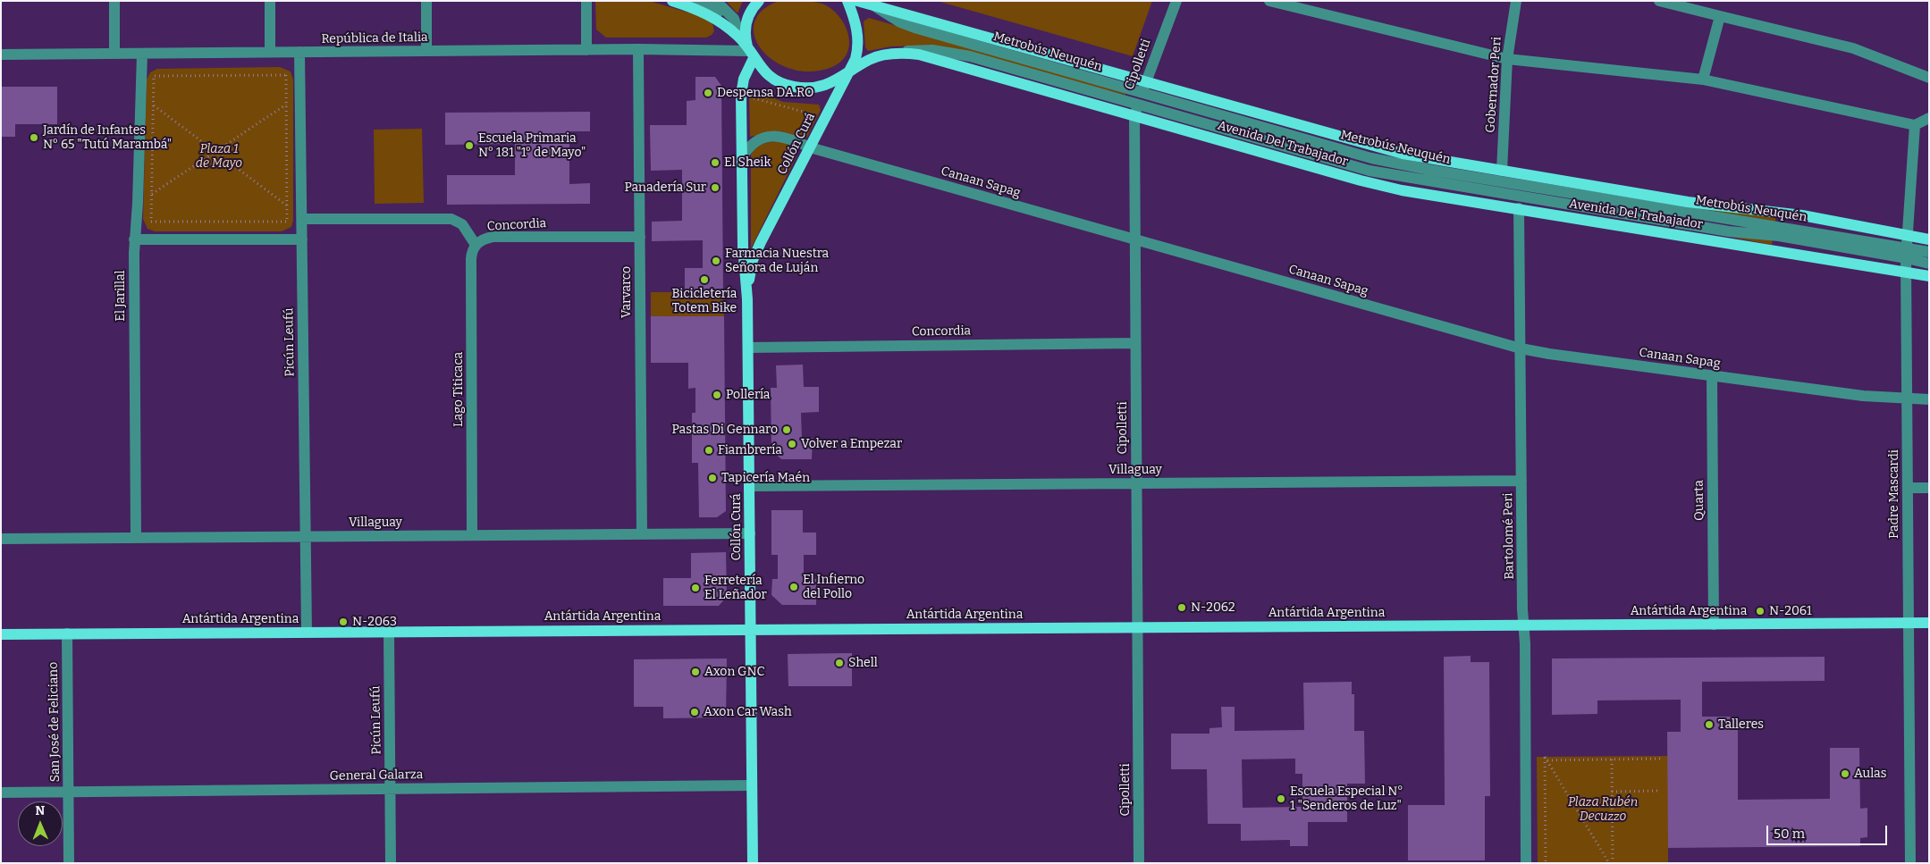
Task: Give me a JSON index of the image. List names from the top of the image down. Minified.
{"streets":{"main road":["Collón Curá","Avenida Del Trabajador","Antártida Argentina"],"street":["República de Italia","Metrobús Neuquén","Cipolletti","Gobernador Peri","Canaan Sapag","Concordia","Varvarco","El Jarillal","Picún Leufú","Lago Titicaca","Villaguay","Padre Mascardi","Quarta","Bartolomé Peri","San José de Feliciano","General Galarza"]},"crossings":[["República de Italia","Collón Curá"],["República de Italia","Avenida Del Trabajador"],["República de Italia","Varvarco"],["República de Italia","El Jarillal"],["República de Italia","Picún Leufú"],["Metrobús Neuquén","Cipolletti"],["Metrobús Neuquén","Avenida Del Trabajador"],["Metrobús Neuquén","Padre Mascardi"],["Cipolletti","Avenida Del Trabajador"],["Cipolletti","Canaan Sapag"],["Cipolletti","Concordia"],["Cipolletti","Villaguay"],["Cipolletti","Antártida Argentina"],["Gobernador Peri","Avenida Del Trabajador"],["Collón Curá","Avenida Del Trabajador"],["Collón Curá","Canaan Sapag"],["Collón Curá","Concordia"],["Collón Curá","Villaguay"],["Collón Curá","Antártida Argentina"],["Collón Curá","General Galarza"],["Avenida Del Trabajador","Padre Mascardi"],["Avenida Del Trabajador","Bartolomé Peri"],["Canaan Sapag","Padre Mascardi"],["Canaan Sapag","Quarta"],["Canaan Sapag","Bartolomé Peri"],["Concordia","Varvarco"],["Concordia","Picún Leufú"],["Concordia","Lago Titicaca"],["Varvarco","Villaguay"],["El Jarillal","Villaguay"],["Picún Leufú","Villaguay"],["Picún Leufú","Antártida Argentina"],["Picún Leufú","General Galarza"],["Lago Titicaca","Villaguay"],["Villaguay","Bartolomé Peri"],["Padre Mascardi","Antártida Argentina"],["Quarta","Antártida Argentina"],["Bartolomé Peri","Antártida Argentina"],["Antártida Argentina","San José de Feliciano"],["San José de Feliciano","General Galarza"]],"parks":["Plaza 1 de Mayo","Plaza Rubén Decuzzo"],"places":["Despensa DA.RO","Jardín de Infantes N° 65 \"Tutú Marambá\"","Escuela Primaria N° 181 \"1° de Mayo\"","El Sheik","Panadería Sur","Farmacia Nuestra Señora de Luján","Bicicletería Totem Bike","Pollería","Pastas Di Gennaro","Volver a Empezar","Fiambrería","Tapicería Maén","El Infierno del Pollo","Ferretería El Leñador","N-2062","N-2061","N-2063","Shell","Axon GNC","Axon Car Wash","Talleres","Aulas","Escuela Especial N° 1 \"Senderos de Luz\""],"scale_bar":"50 m","north":"top"}
